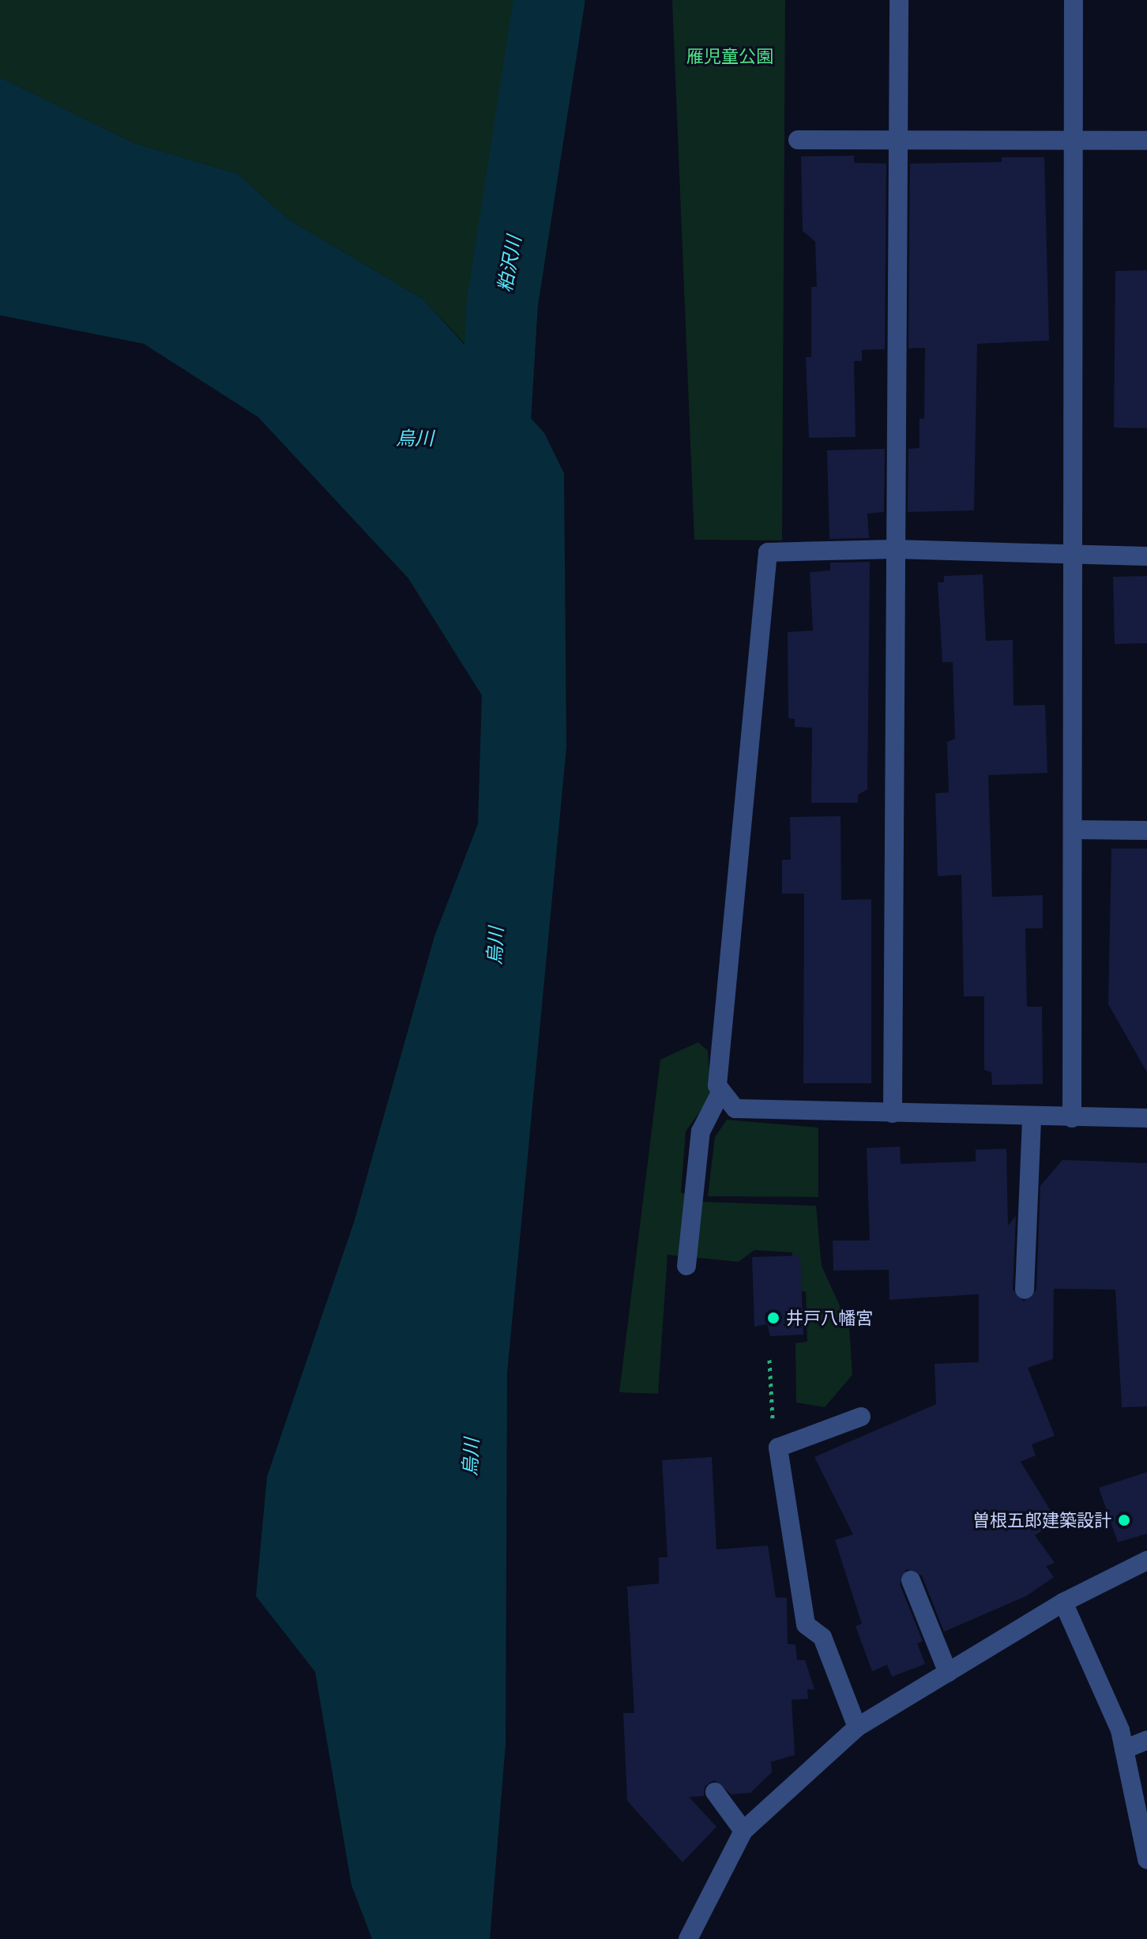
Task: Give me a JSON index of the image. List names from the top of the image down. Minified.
{"water":["粕沢川","烏川"],"parks":["雁児童公園"],"places":["井戸八幡宮","曽根五郎建築設計"]}
